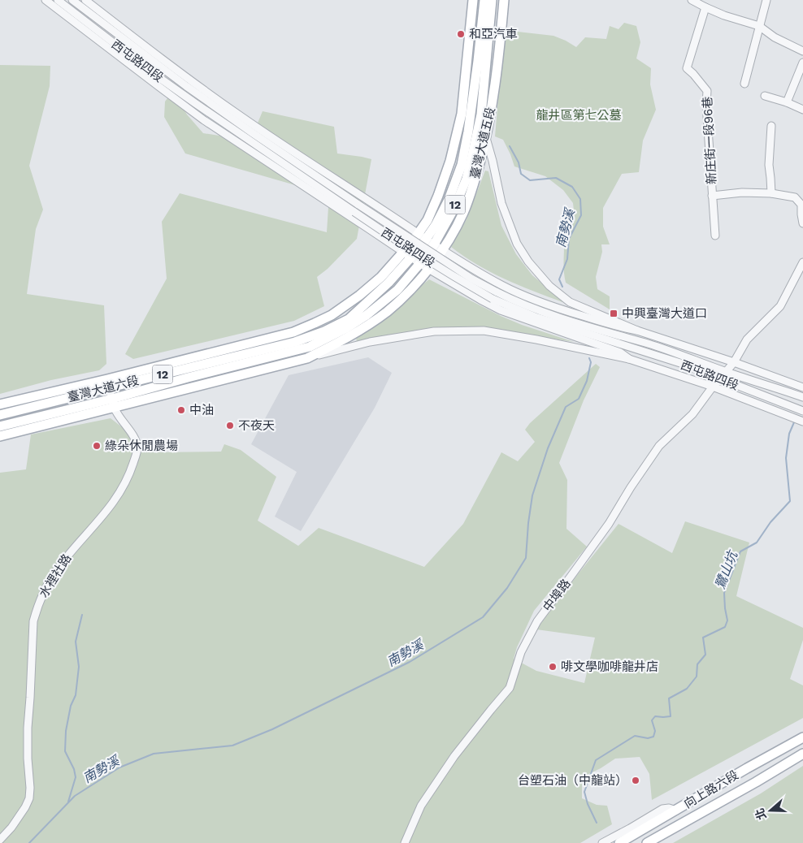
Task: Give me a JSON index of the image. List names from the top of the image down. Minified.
{"streets":{"main road":["臺灣大道五段","12","臺灣大道六段","向上路六段"],"street":["西屯路四段","新庄街一段96巷","水裡社路","中埠路"]},"crossings":[["西屯路四段","臺灣大道五段"],["西屯路四段","臺灣大道六段"],["西屯路四段","中埠路"],["臺灣大道五段","臺灣大道六段"],["臺灣大道六段","水裡社路"]],"water":["南勢溪","鷺山坑"],"parks":["龍井區第七公墓"],"places":{"other":["和亞汽車","中油","不夜天","綠朵休閒農場","啡文學咖啡龍井店","台塑石油（中龍站）"],"transit":["中興臺灣大道口"]},"north":"left"}
